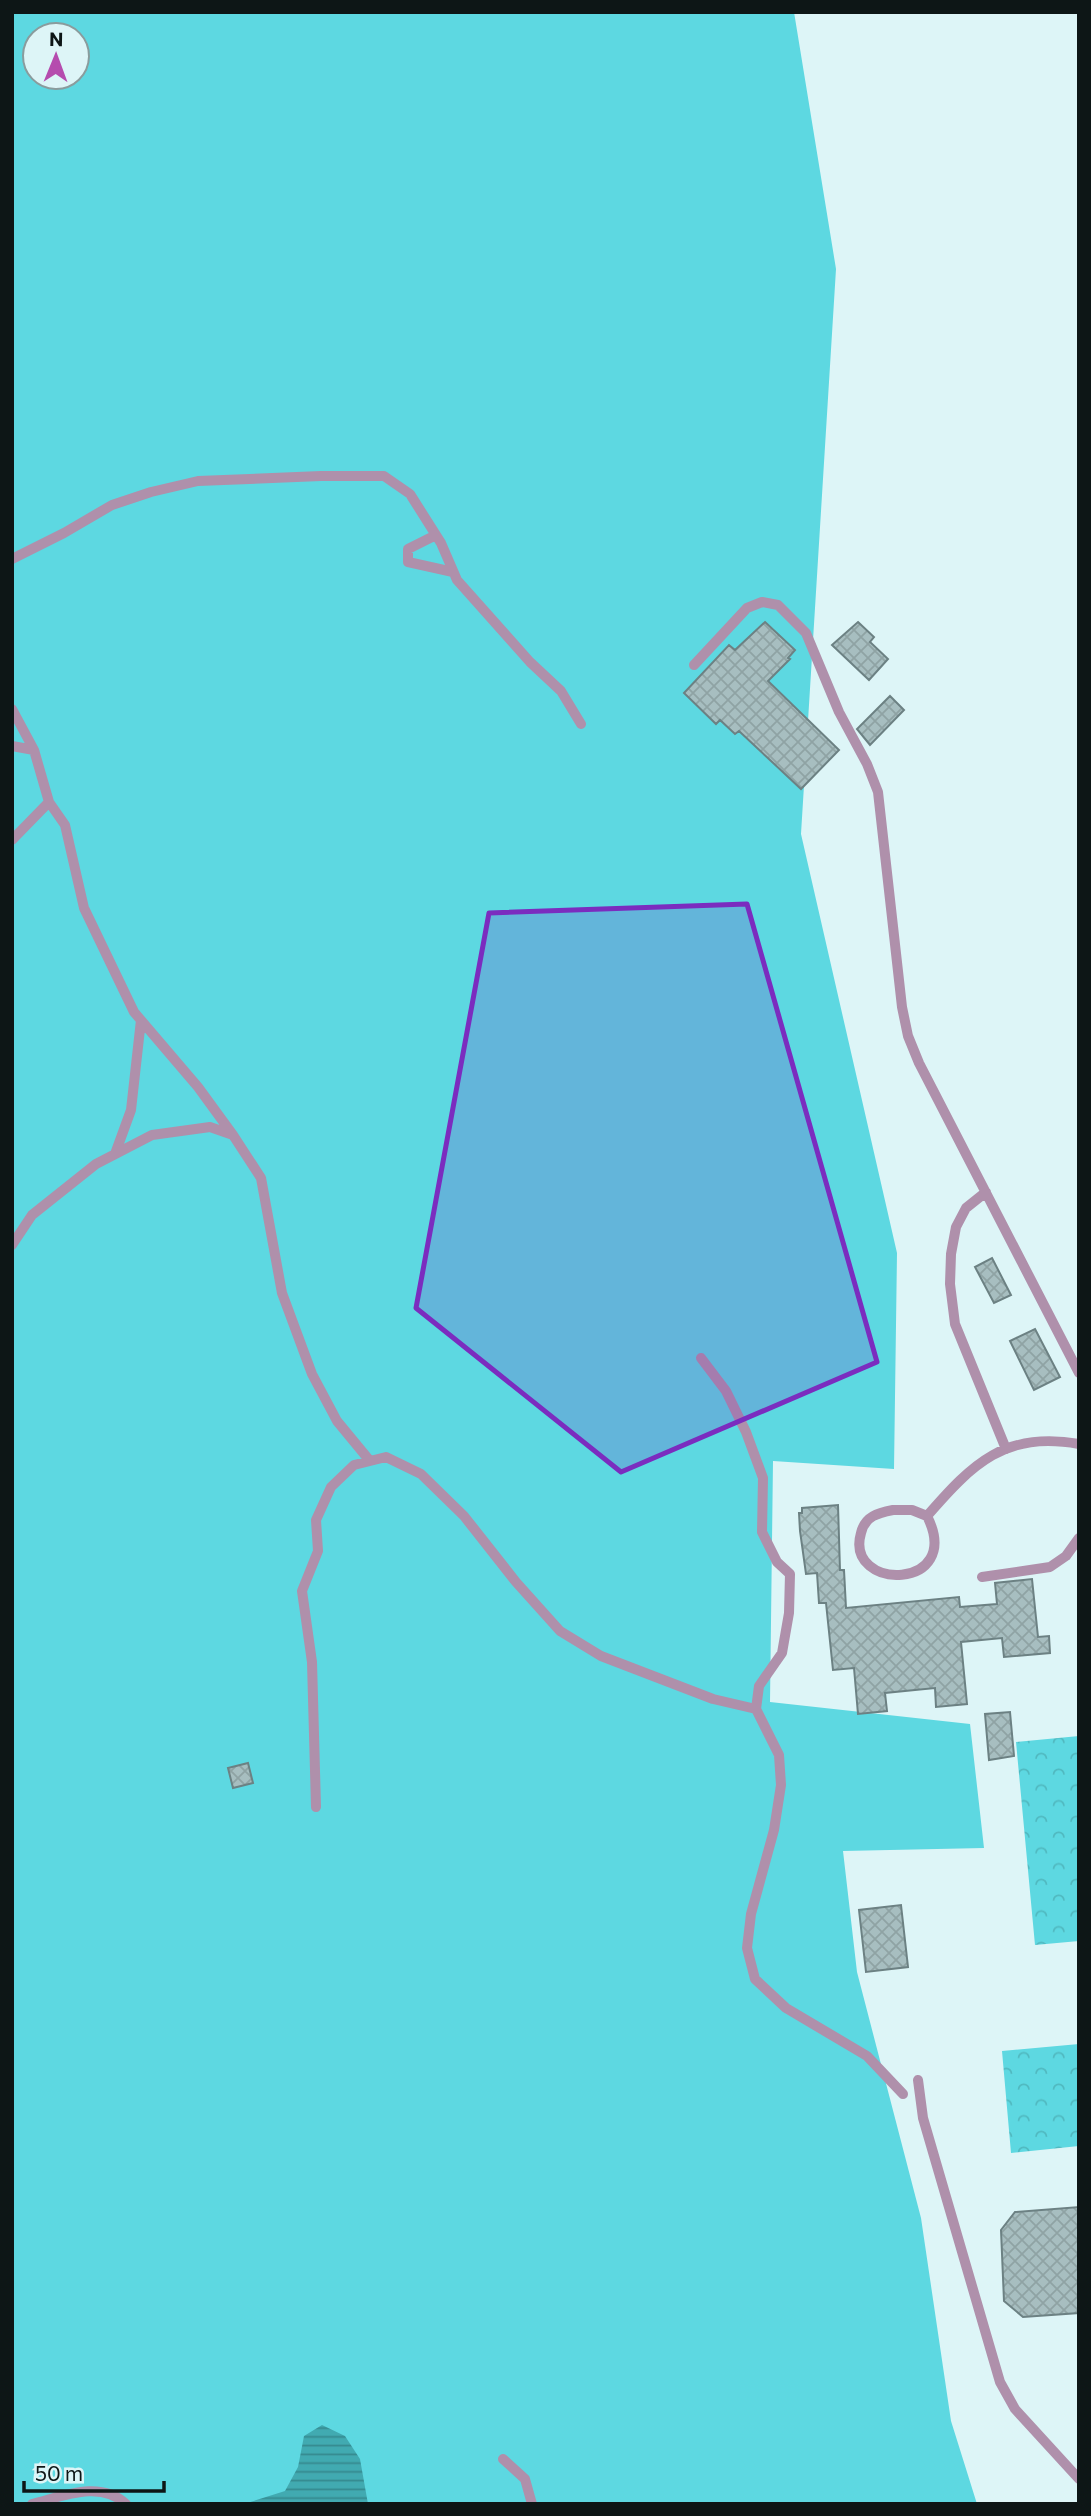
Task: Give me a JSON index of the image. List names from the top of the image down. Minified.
{"scale_bar":"50 m","north":"top"}
